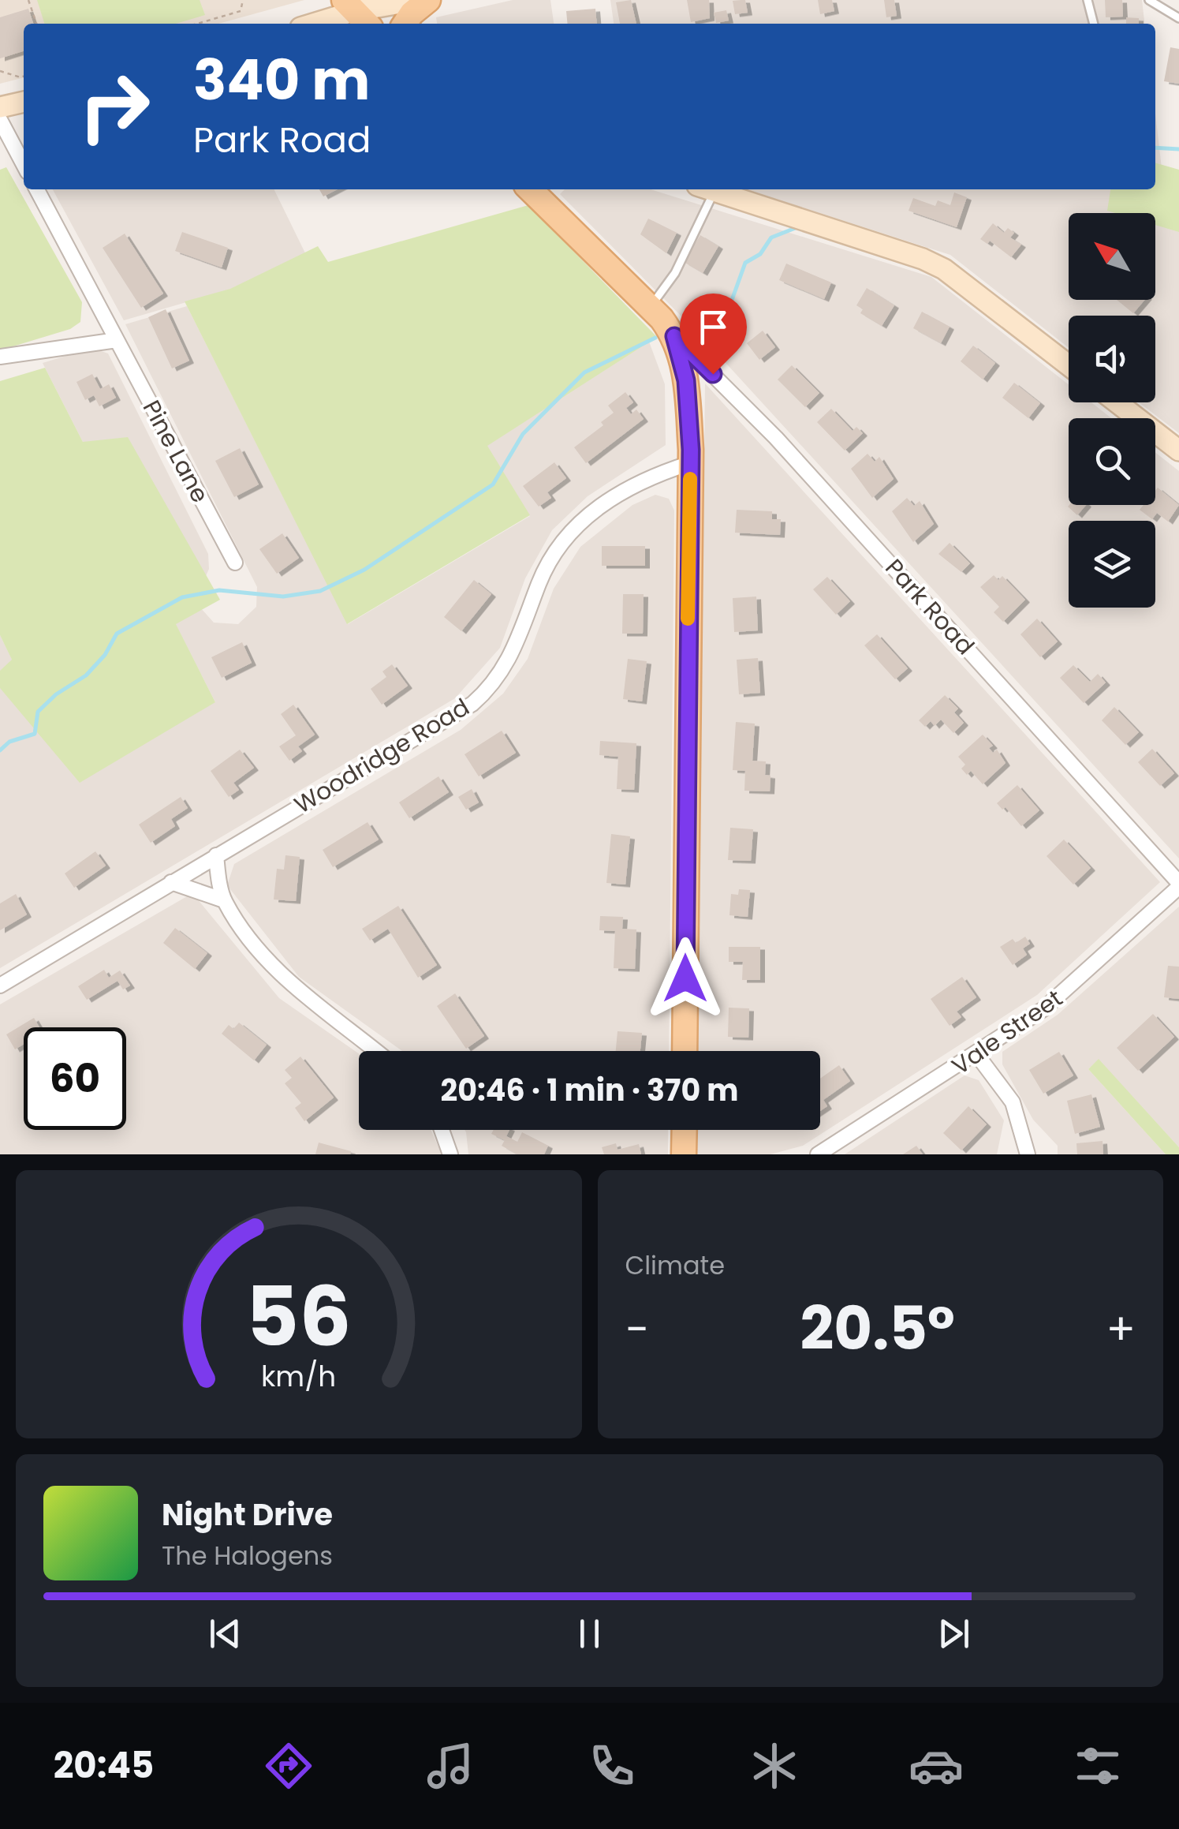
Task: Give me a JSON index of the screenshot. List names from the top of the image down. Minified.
{"streets":{"street":["Pine Lane","Park Road","Woodridge Road","Vale Street"]},"crossings":[["Park Road","Vale Street"]],"north":"top left","page":{"turn":["340 m","Park Road"],"limit":"60","trip":"20:46 · 1 min · 370 m","tile":"Climate","heat":["−","20.5°","+"],"song":["Night Drive","The Halogens"],"tabs":"20:45","gauge":["56","km/h"]}}
